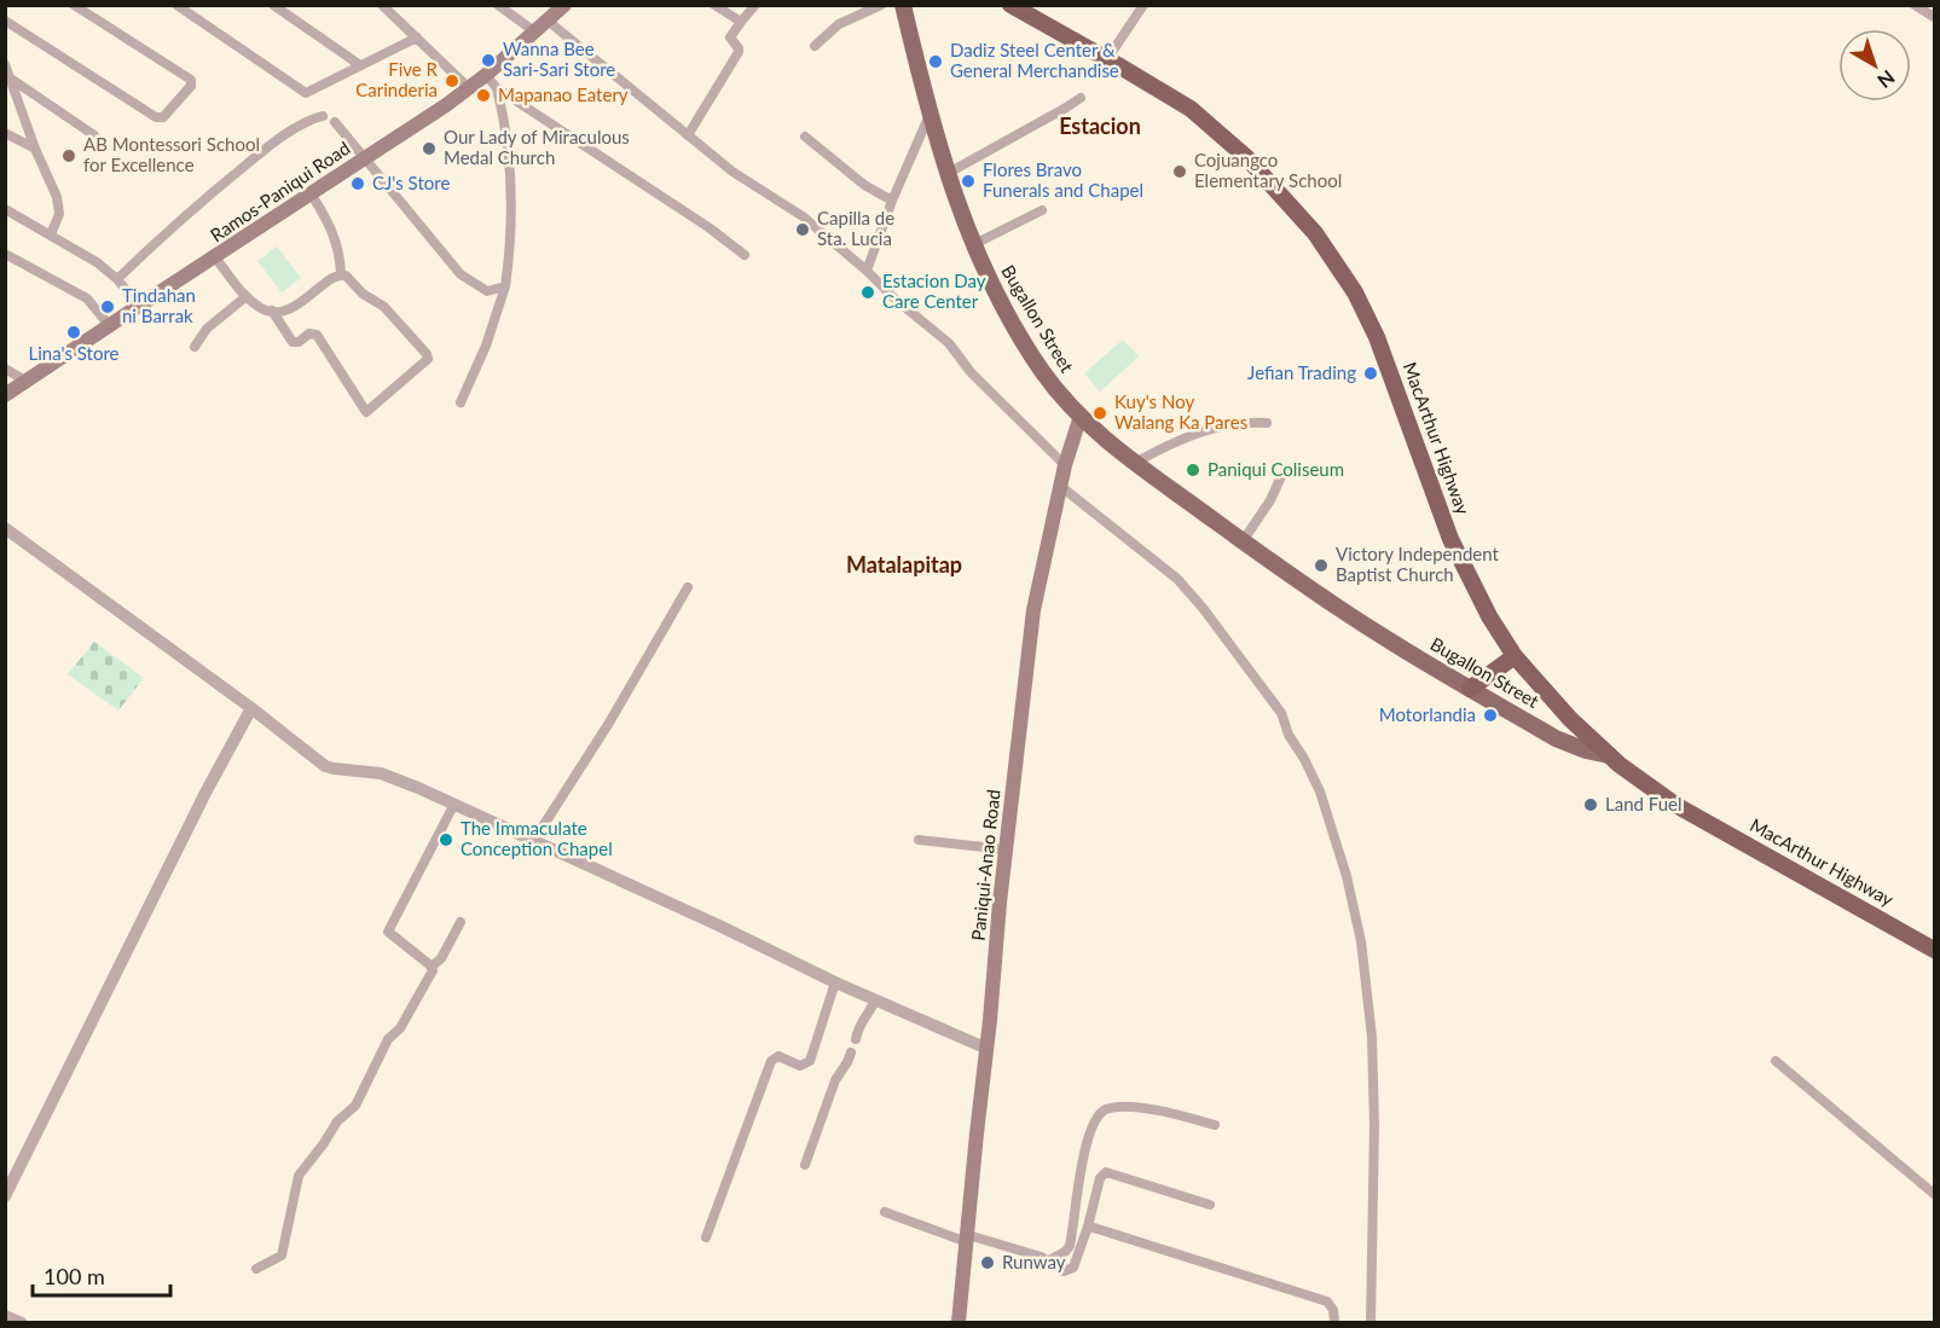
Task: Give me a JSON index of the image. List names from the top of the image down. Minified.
{"streets":{"highway":["MacArthur Highway"],"main road":["Ramos-Paniqui Road","Bugallon Street","Paniqui-Anao Road"]},"crossings":[["Bugallon Street","MacArthur Highway"],["Bugallon Street","Paniqui-Anao Road"]],"districts":["Estacion","Matalapitap"],"places":["Wanna Bee Sari-Sari Store","Dadiz Steel Center & General Merchandise","Five R Carinderia","Mapanao Eatery","Our Lady of Miraculous Medal Church","AB Montessori School for Excellence","Cojuangco Elementary School","Flores Bravo Funerals and Chapel","CJ's Store","Capilla de Sta. Lucia","Estacion Day Care Center","Tindahan ni Barrak","Lina's Store","Jefian Trading","Kuy's Noy Walang Ka Pares","Paniqui Coliseum","Victory Independent Baptist Church","Motorlandia","Land Fuel","The Immaculate Conception Chapel","Runway"],"scale_bar":"100 m","north":"bottom right"}
